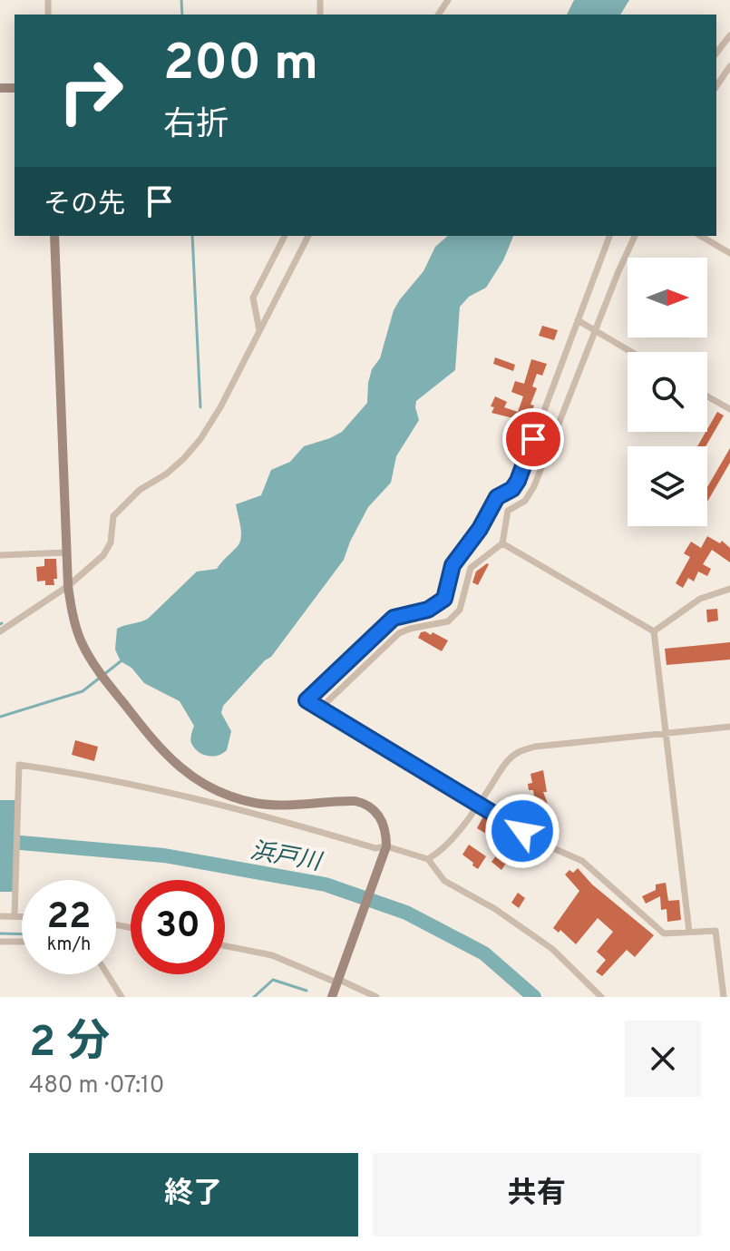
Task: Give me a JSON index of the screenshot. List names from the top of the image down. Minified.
{"water":["浜戸川"],"north":"right","page":{"turn":["200 m","右折"],"then":"その先","speed":"22 km/h","limit":"30","heading":["2 分","480 m · 07:10"],"buttons":["終了","共有"]}}
